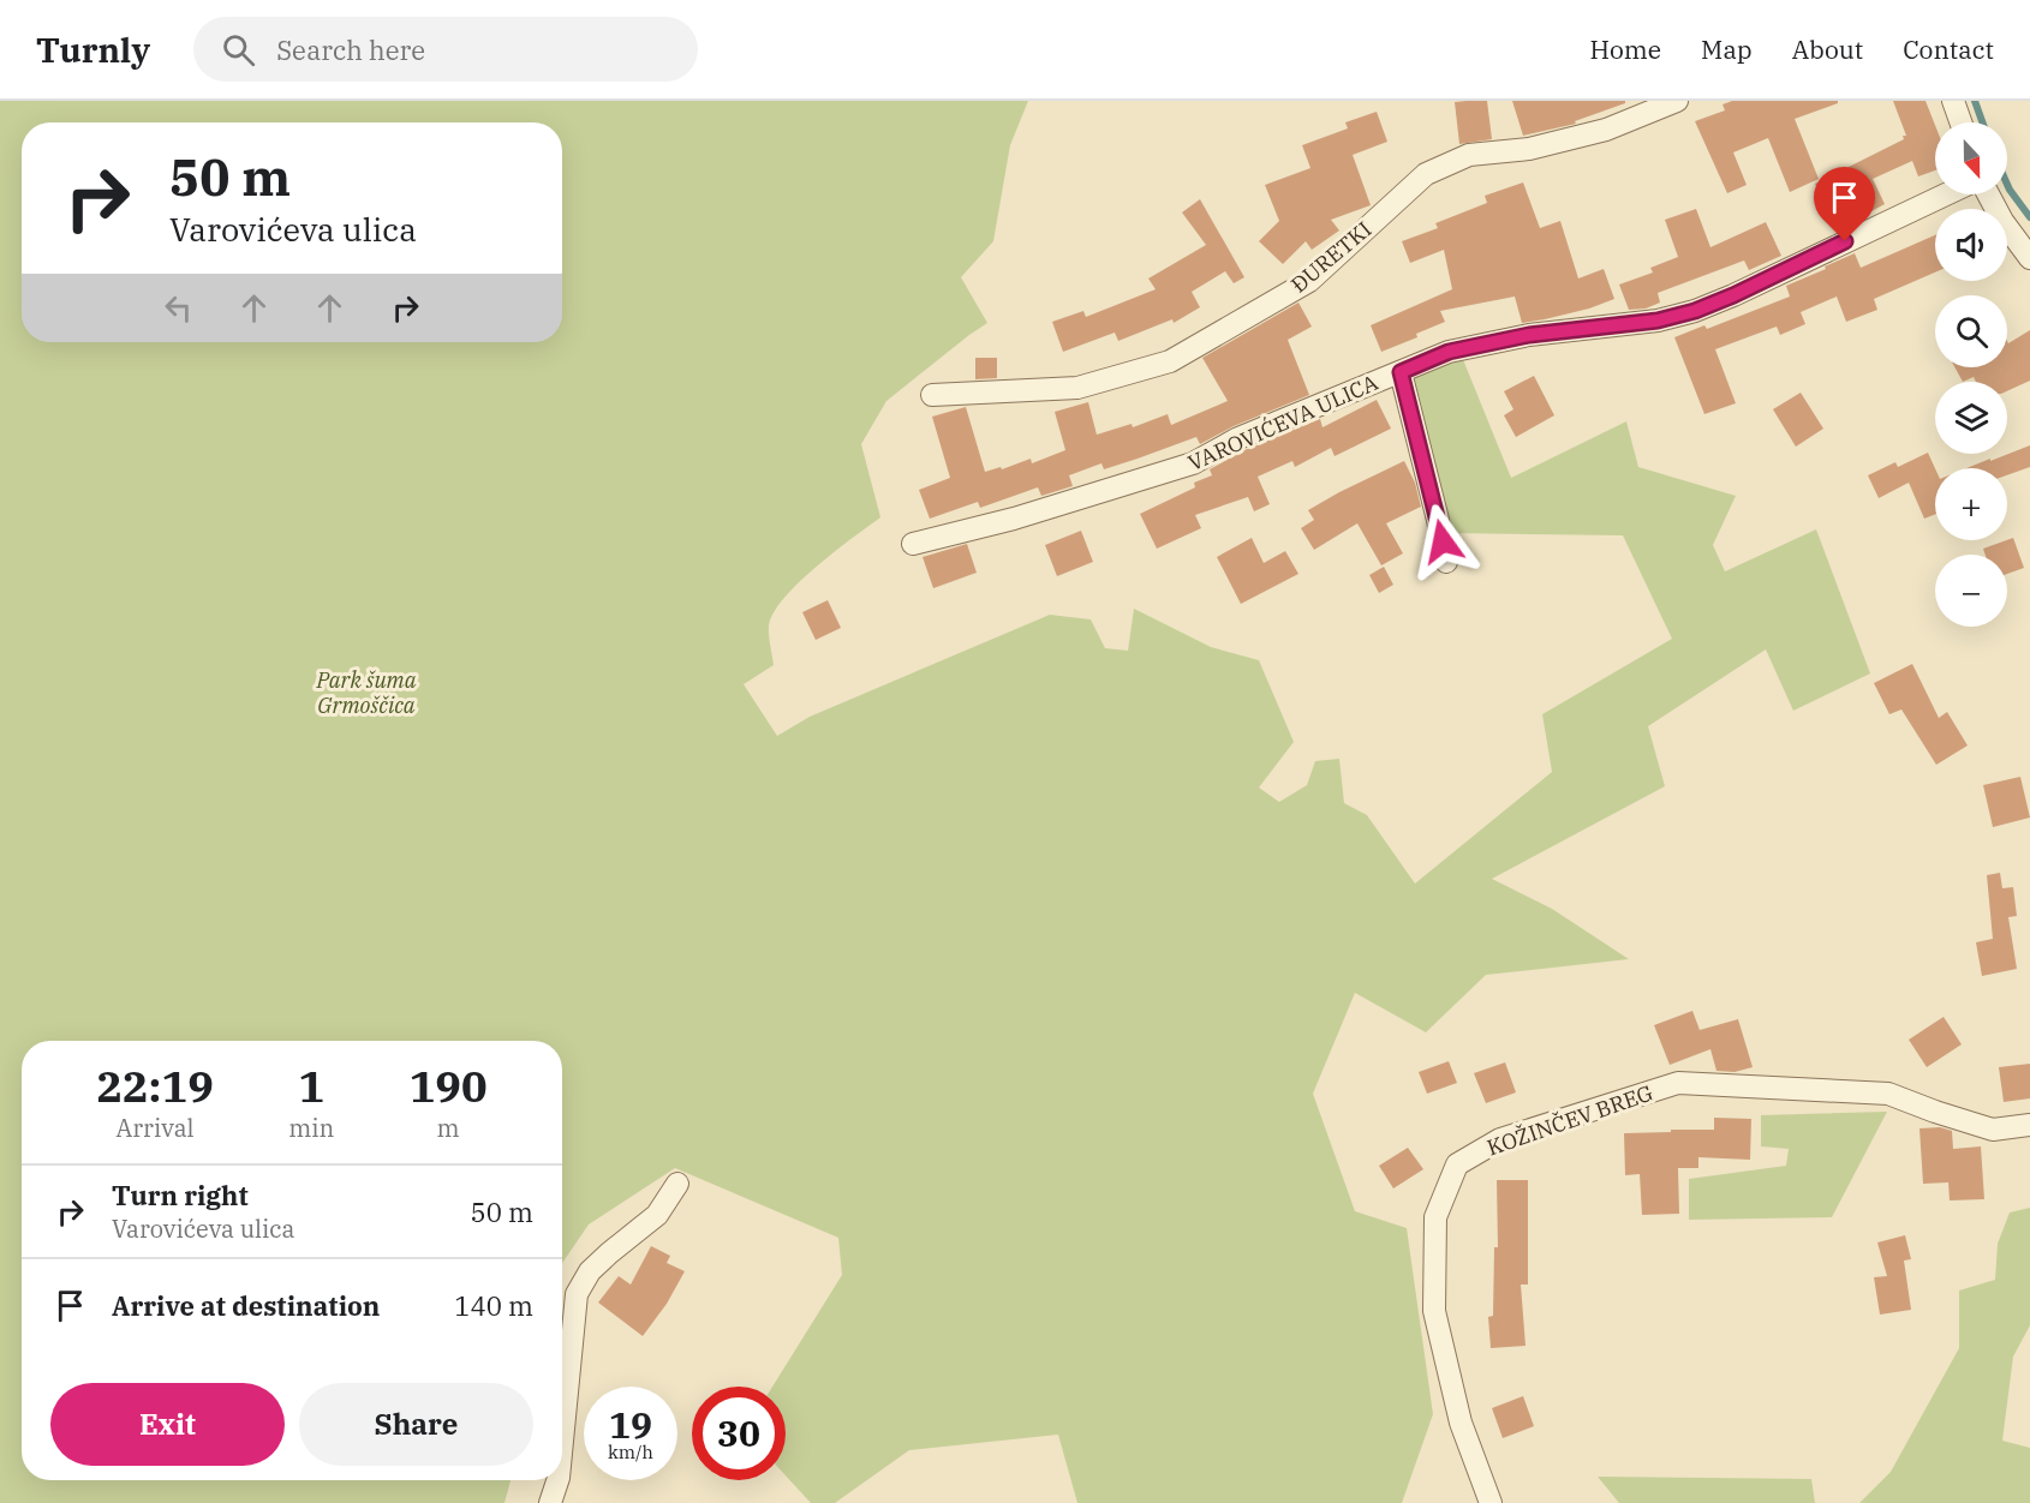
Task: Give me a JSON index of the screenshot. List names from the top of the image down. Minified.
{"streets":{"street":["ĐURETKI","VAROVIĆEVA ULICA","KOŽINČEV BREG"]},"parks":["Park šuma Grmoščica"],"north":"bottom","page":{"header":"Turnly","search":"Search here","nav":["Home","Map","About","Contact"],"map_buttons":["+","−"],"turn":["50 m","Varovićeva ulica"],"eta":["22:19","Arrival","1","min","190","m"],"list":[{"name":"Turn right","note":"Varovićeva ulica","value":"50 m"},{"name":"Arrive at destination","value":"140 m"}],"buttons":["Exit","Share"],"speed":"19 km/h","limit":"30"}}
